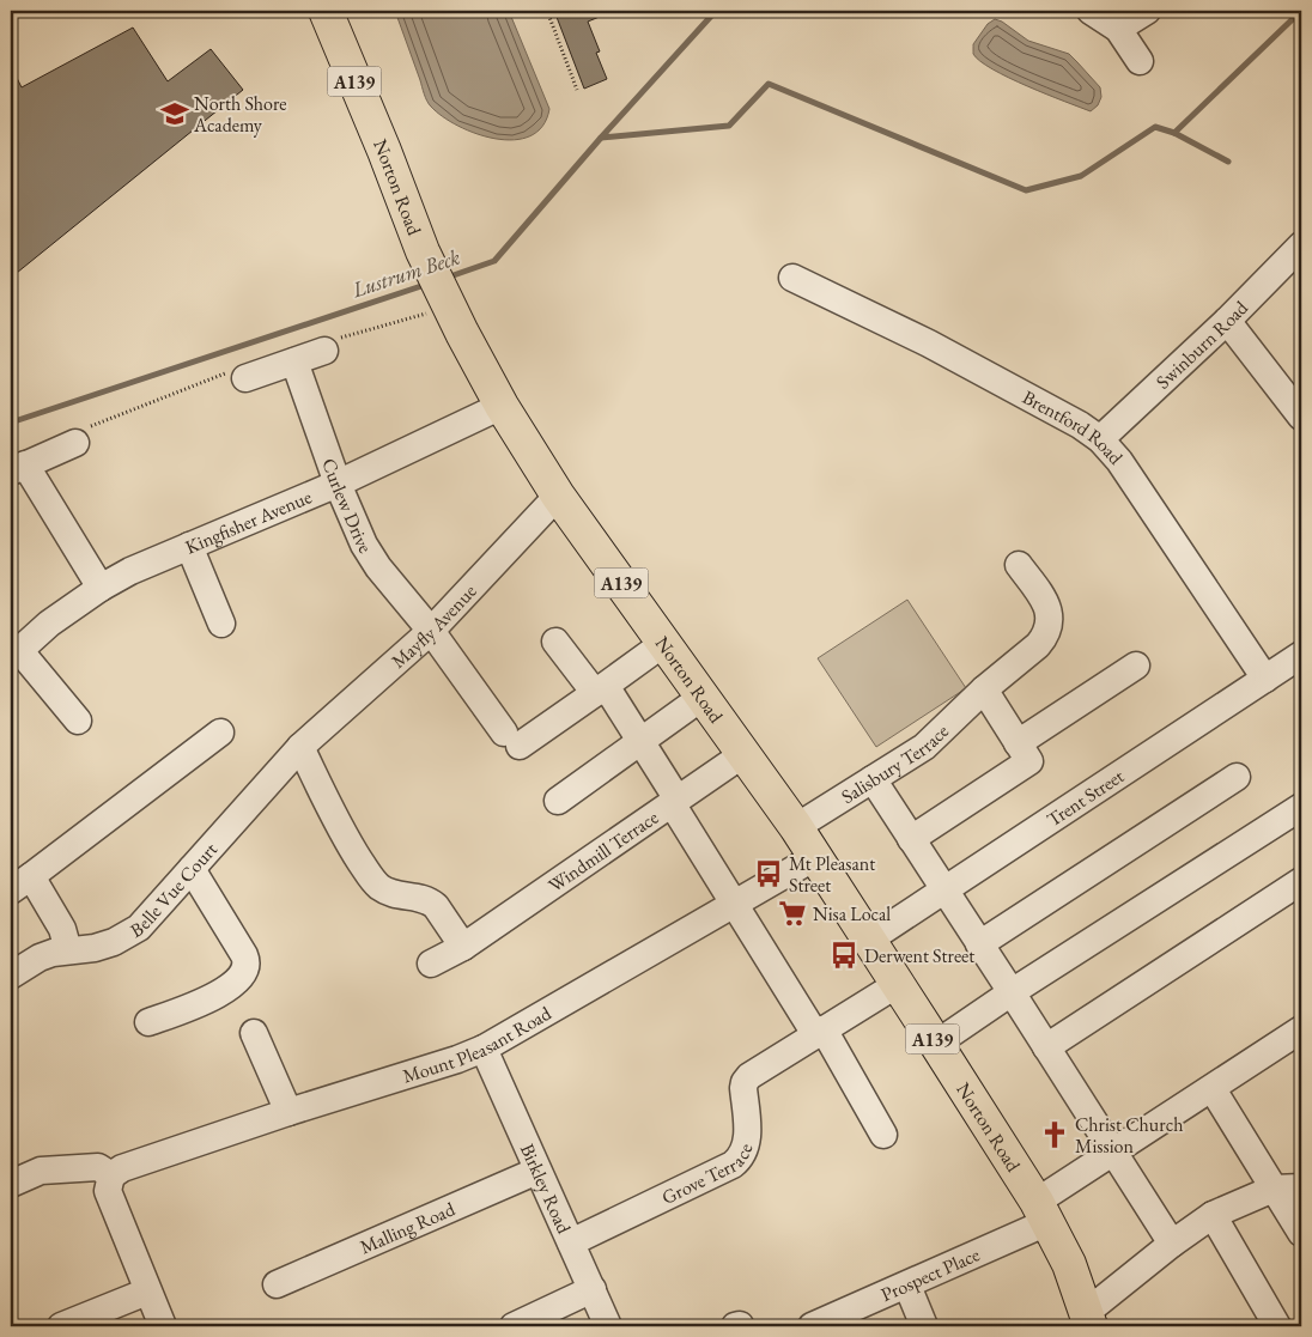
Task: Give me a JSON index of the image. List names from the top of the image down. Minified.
{"streets":{"main road":["A139","Norton Road"],"street":["Swinburn Road","Brentford Road","Curlew Drive","Kingfisher Avenue","Mayfly Avenue","Salisbury Terrace","Trent Street","Windmill Terrace","Belle Vue Court","Mount Pleasant Road","Grove Terrace","Birkley Road","Malling Road","Prospect Place"]},"crossings":[["Norton Road","Kingfisher Avenue"],["Norton Road","Mayfly Avenue"],["Norton Road","Salisbury Terrace"],["Norton Road","Trent Street"],["Norton Road","Windmill Terrace"],["Norton Road","Mount Pleasant Road"],["Norton Road","Grove Terrace"],["Norton Road","Prospect Place"],["Swinburn Road","Brentford Road"],["Brentford Road","Trent Street"],["Curlew Drive","Kingfisher Avenue"],["Curlew Drive","Mayfly Avenue"],["Mayfly Avenue","Belle Vue Court"],["Mount Pleasant Road","Birkley Road"],["Grove Terrace","Birkley Road"],["Birkley Road","Malling Road"]],"water":["Lustrum Beck"],"places":{"school or university":["North Shore Academy"],"bus stop":["Mt Pleasant Street","Derwent Street"],"supermarket":["Nisa Local"],"church":["Christ Church Mission"]}}
